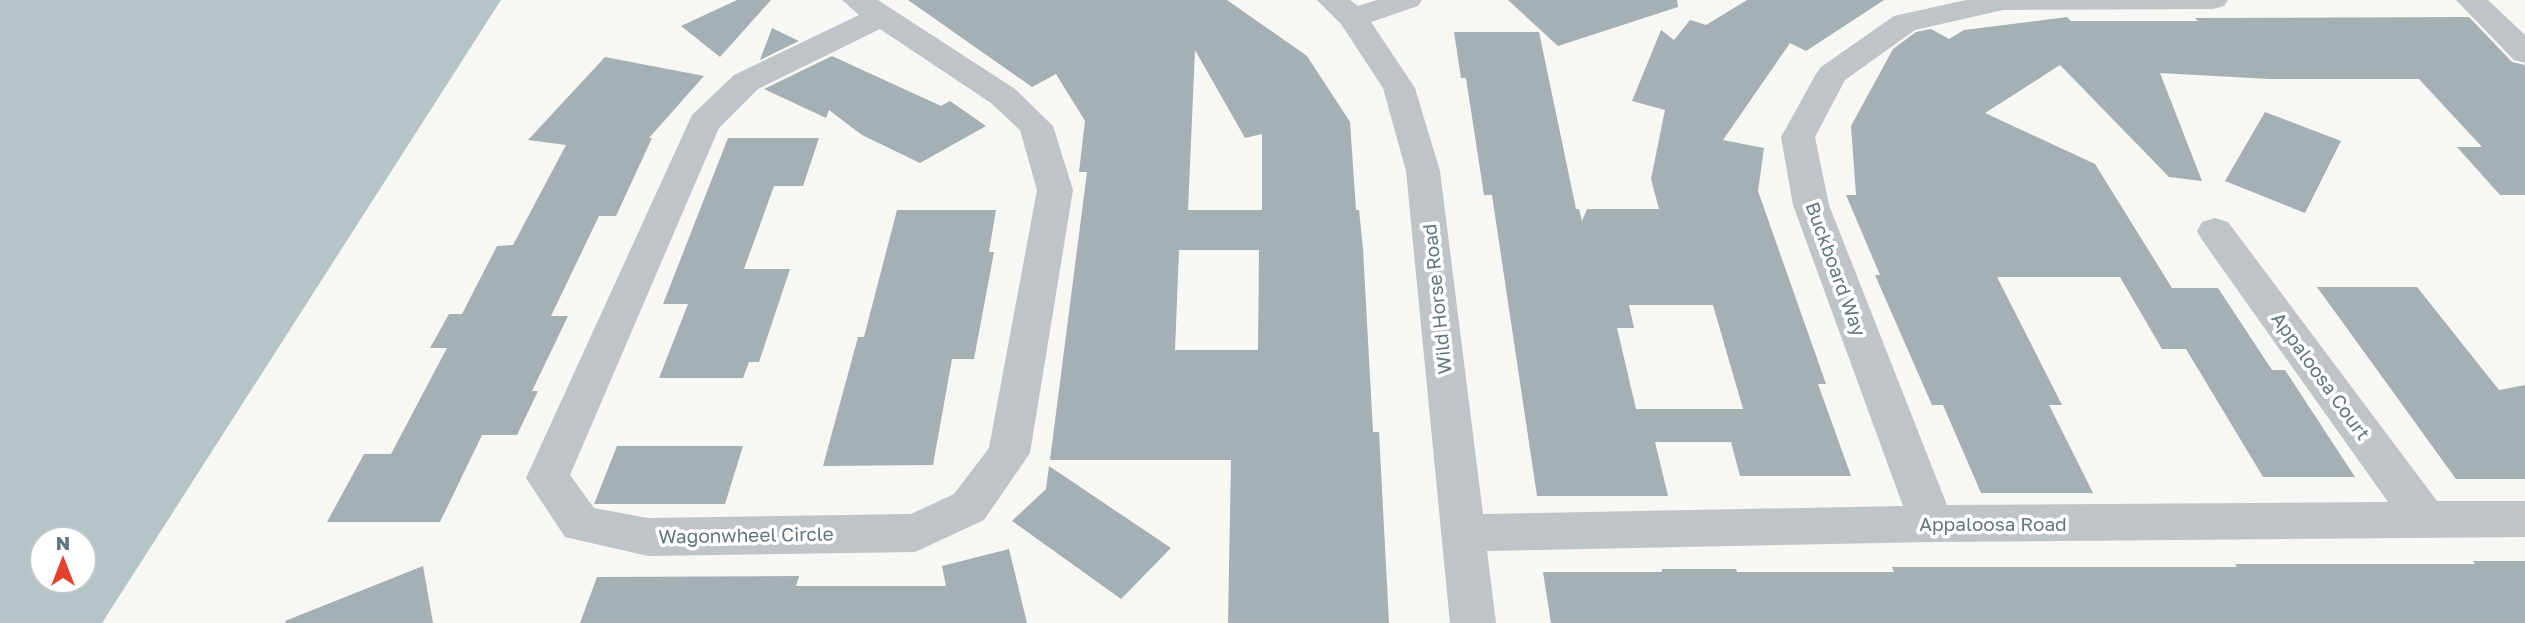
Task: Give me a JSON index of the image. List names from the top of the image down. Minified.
{"streets":{"street":["Buckboard Way","Wild Horse Road","Appaloosa Court","Appaloosa Road","Wagonwheel Circle"]},"crossings":[["Buckboard Way","Appaloosa Road"],["Wild Horse Road","Appaloosa Road"],["Appaloosa Court","Appaloosa Road"]],"north":"top"}
